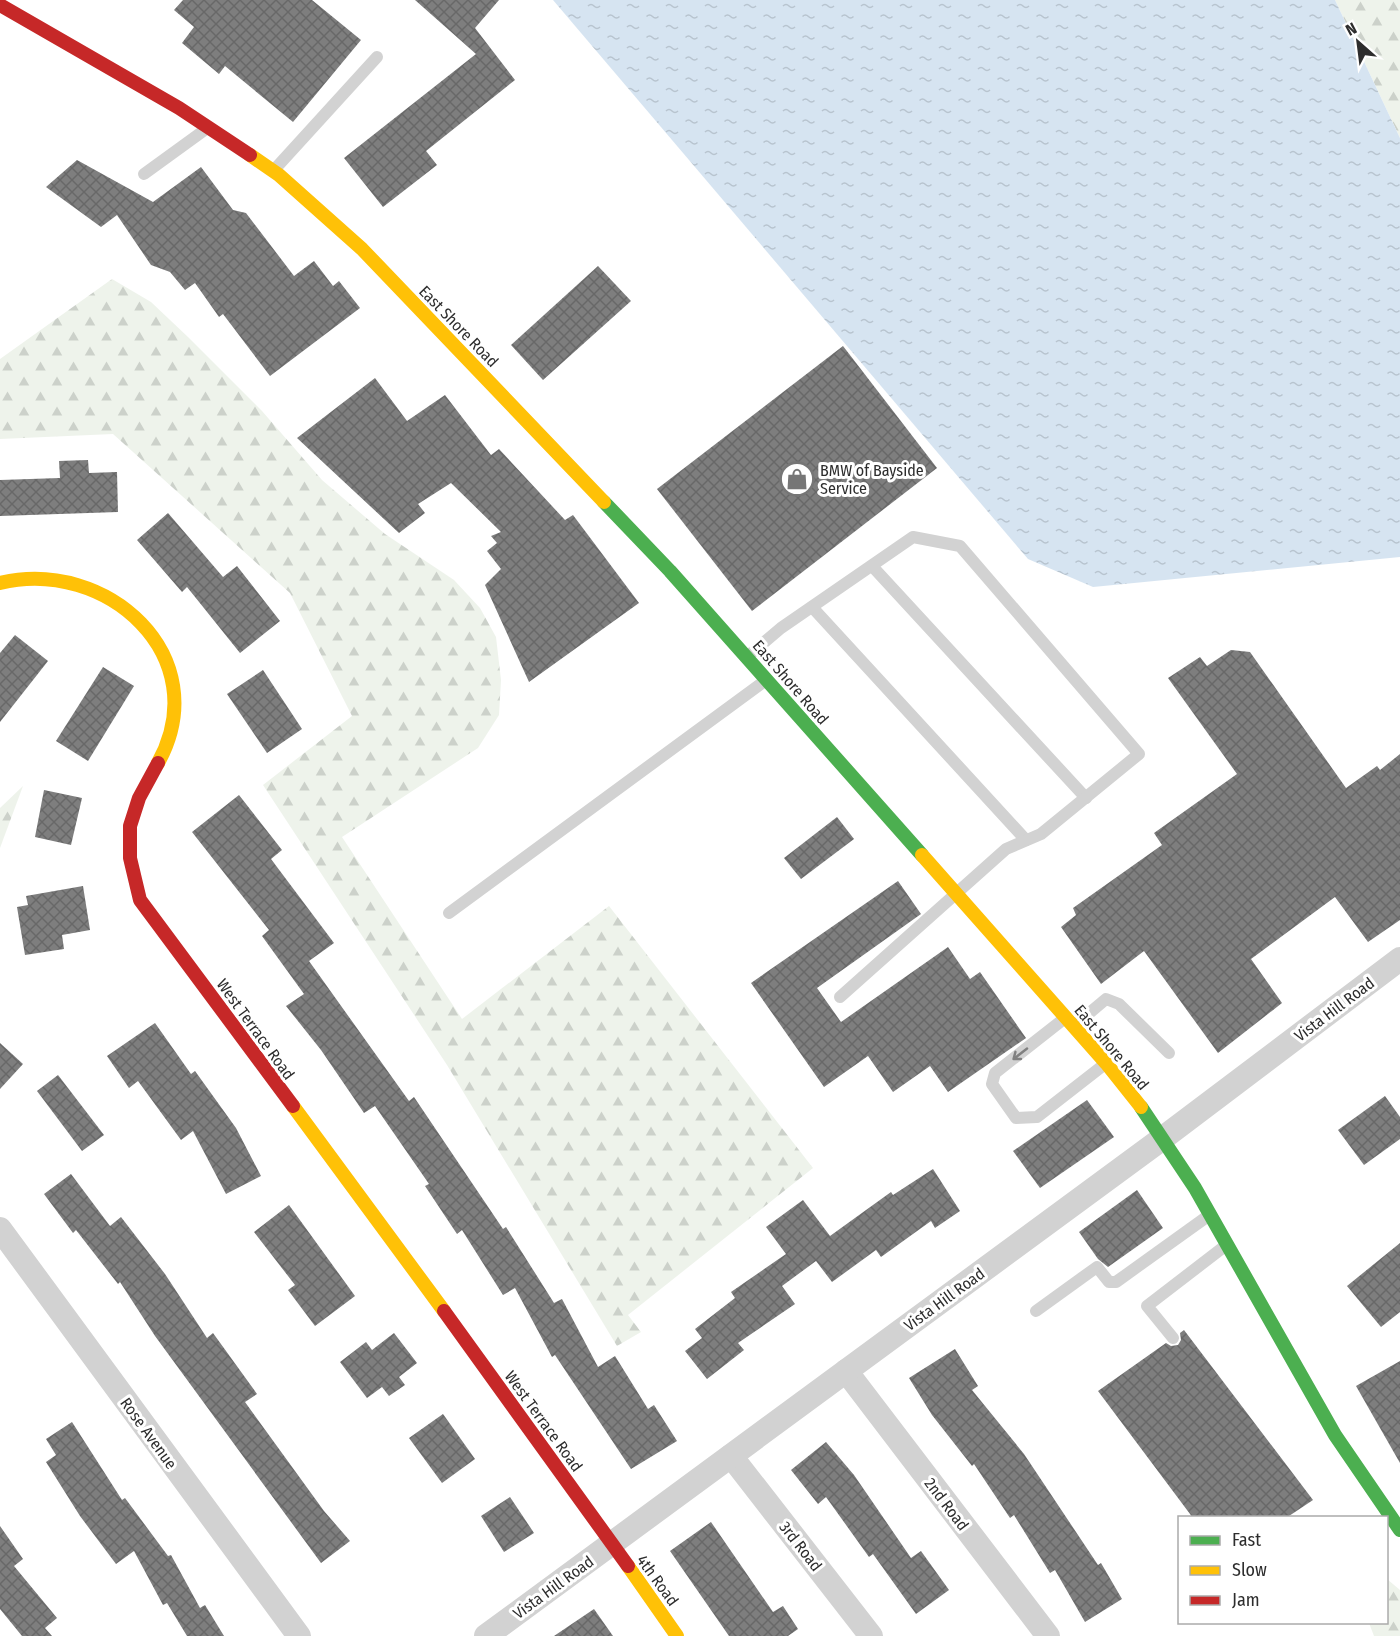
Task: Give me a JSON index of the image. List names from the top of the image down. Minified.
{"streets":{"main road":["East Shore Road","West Terrace Road","4th Road"],"street":["Vista Hill Road","Rose Avenue","2nd Road","3rd Road"]},"crossings":[["East Shore Road","Vista Hill Road"],["Vista Hill Road","West Terrace Road"],["Vista Hill Road","2nd Road"],["Vista Hill Road","3rd Road"],["Vista Hill Road","4th Road"],["West Terrace Road","4th Road"]],"places":{"shop":["BMW of Bayside Service"]},"legend":["Fast","Slow","Jam"],"north":"top left"}
